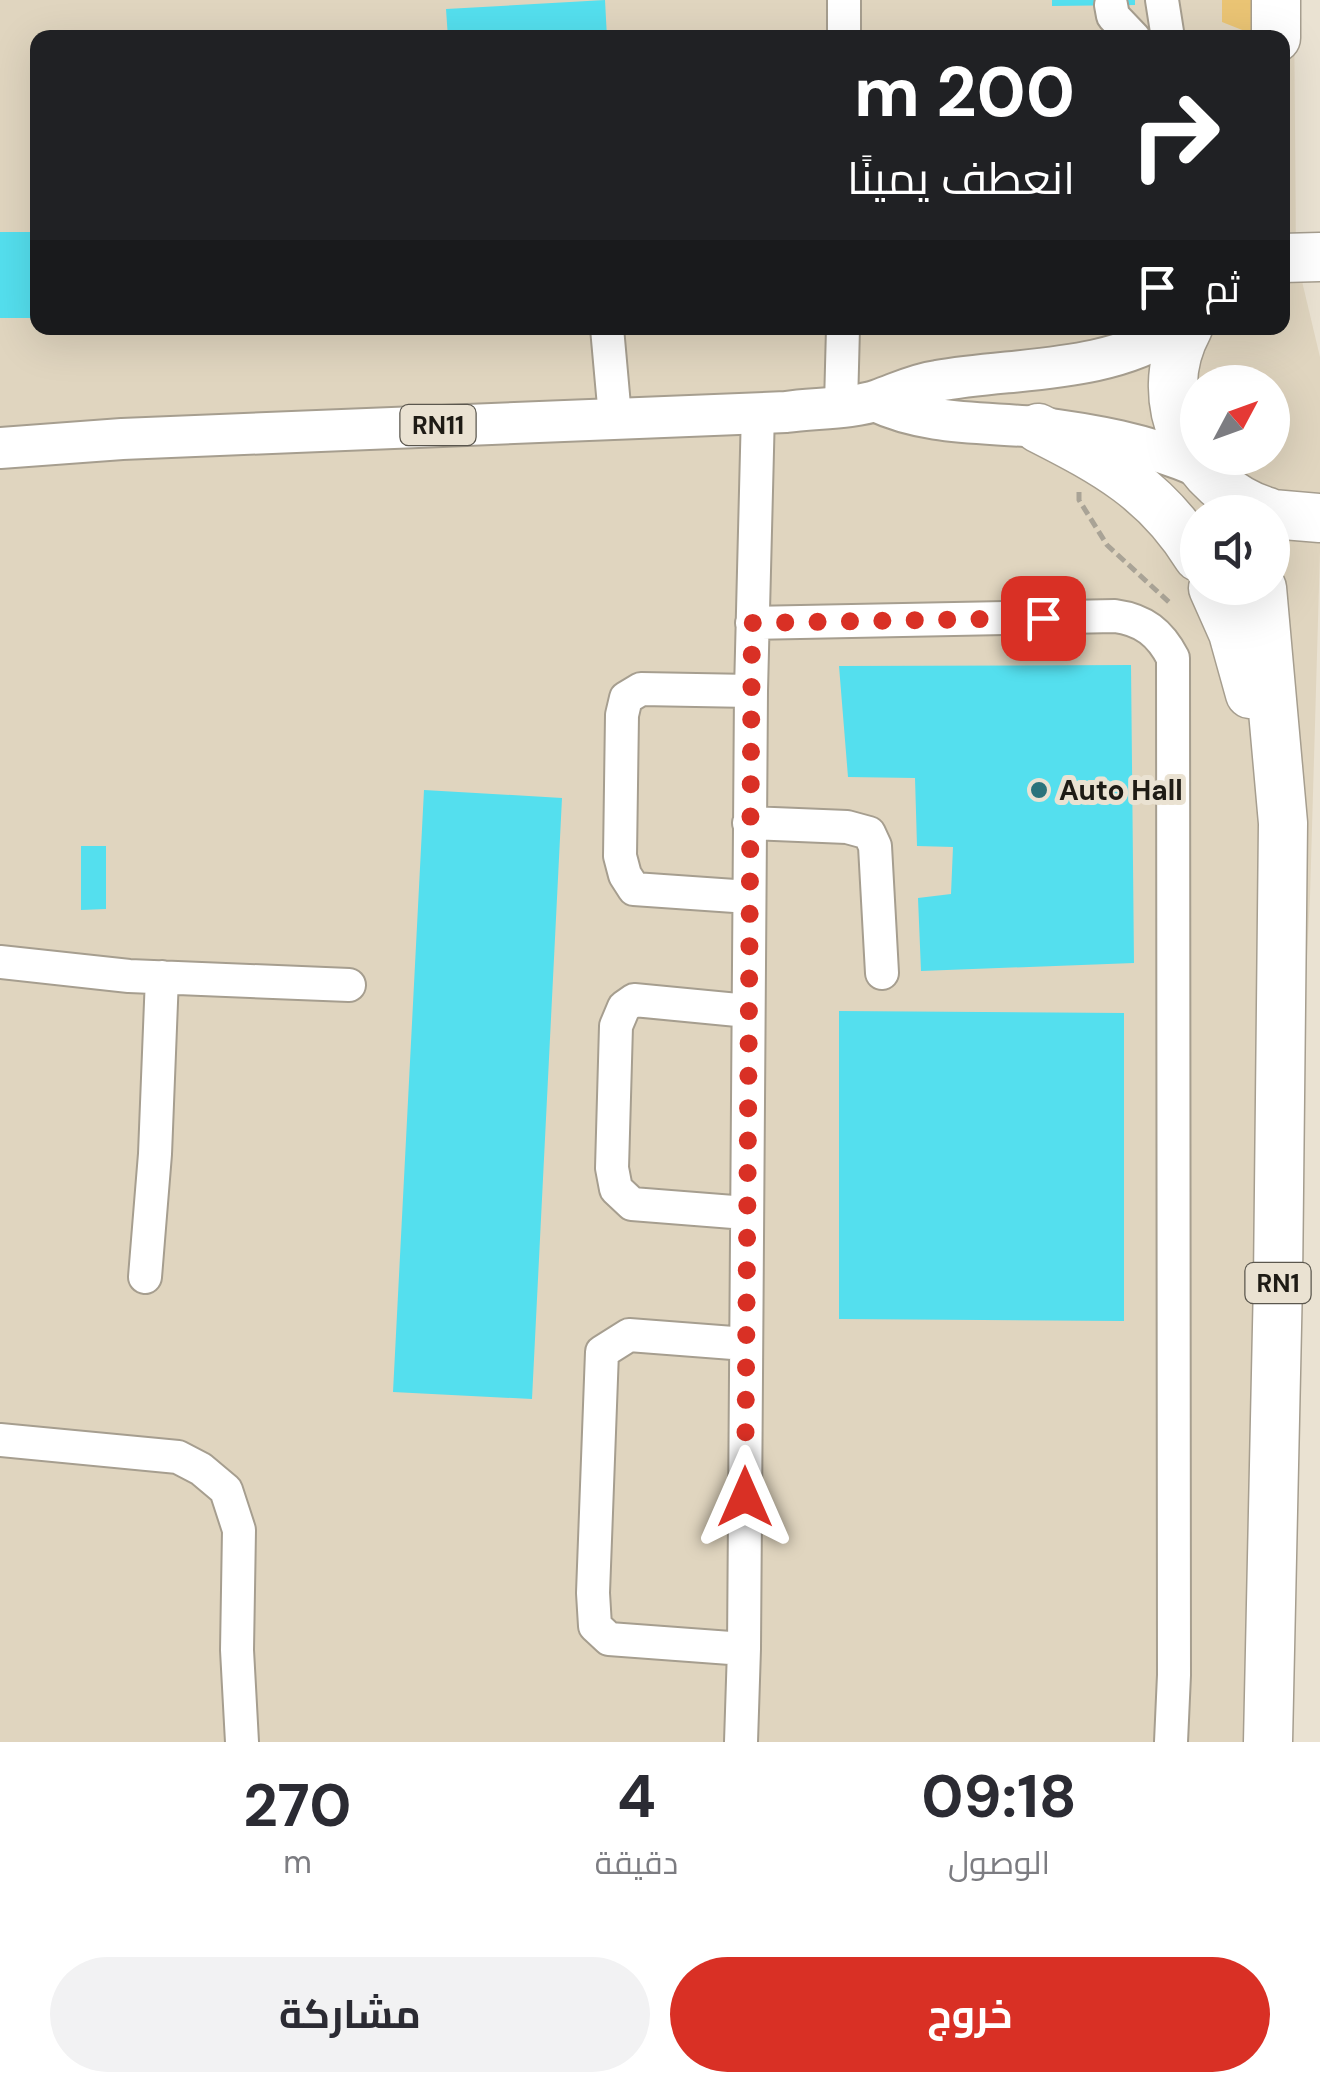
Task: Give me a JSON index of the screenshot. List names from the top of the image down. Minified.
{"streets":{"highway":["RN1"],"main road":["RN11"]},"places":["Auto Hall"],"north":"top right","page":{"turn":["200 m","انعطف يمينًا"],"then":"ثم","eta":["09:18","الوصول","4","دقيقة","270","m"],"buttons":["خروج","مشاركة"]}}
